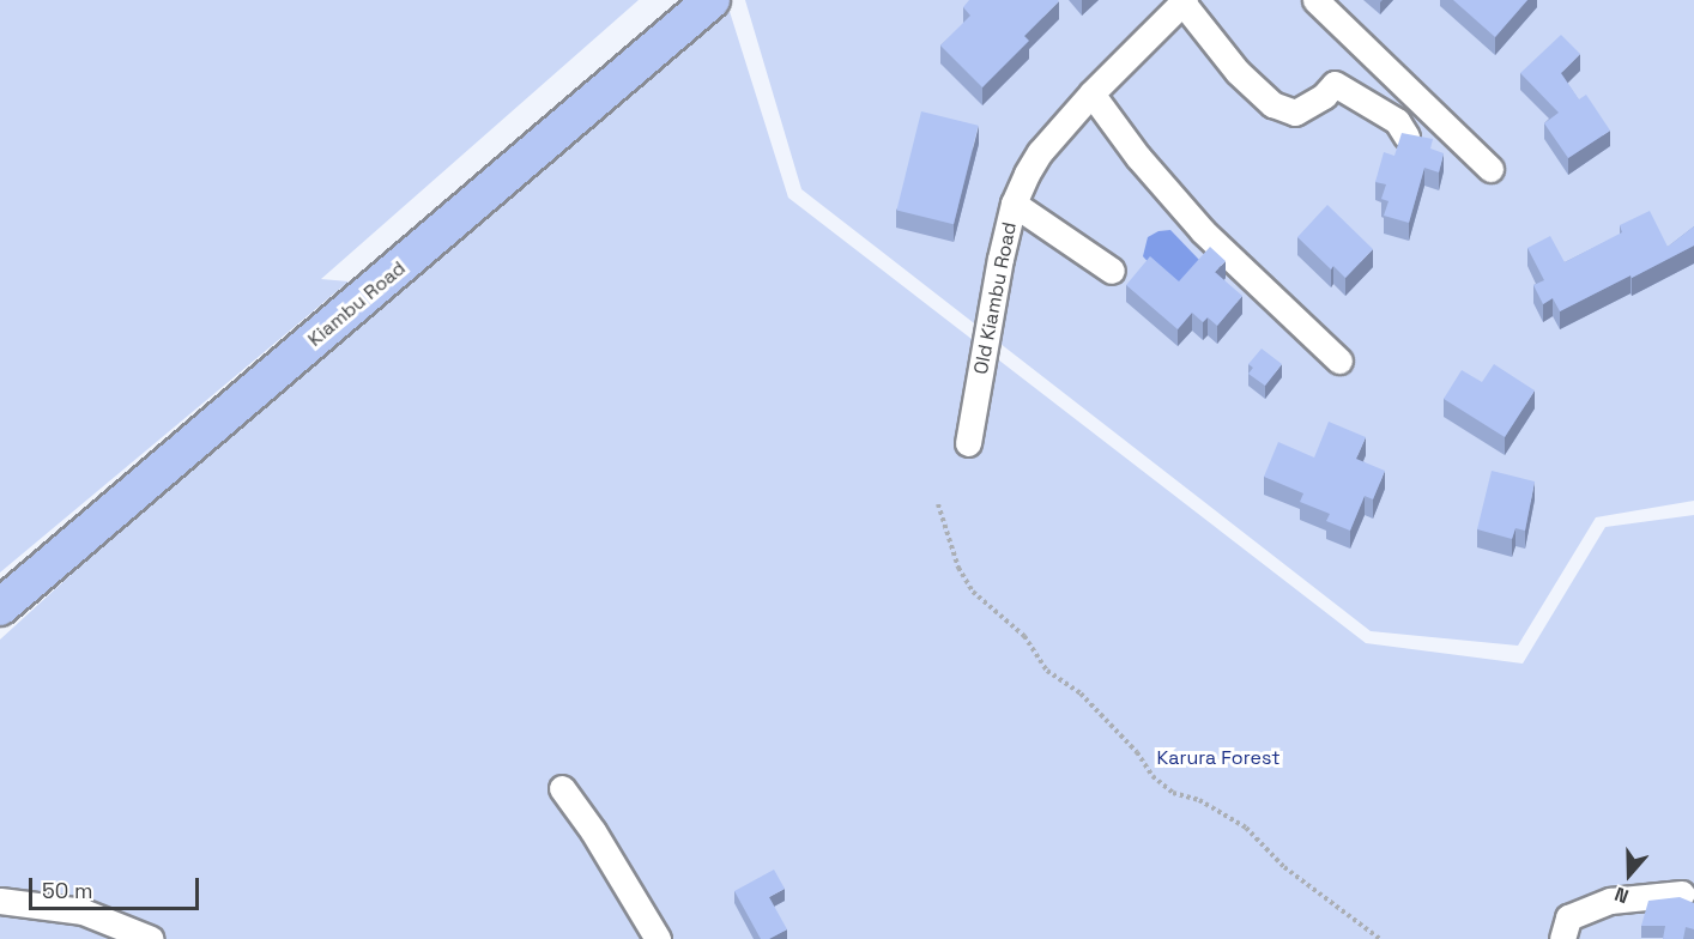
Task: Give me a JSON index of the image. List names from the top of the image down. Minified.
{"streets":{"highway":["Kiambu Road"],"street":["Old Kiambu Road"]},"parks":["Karura Forest"],"scale_bar":"50 m","north":"bottom"}
